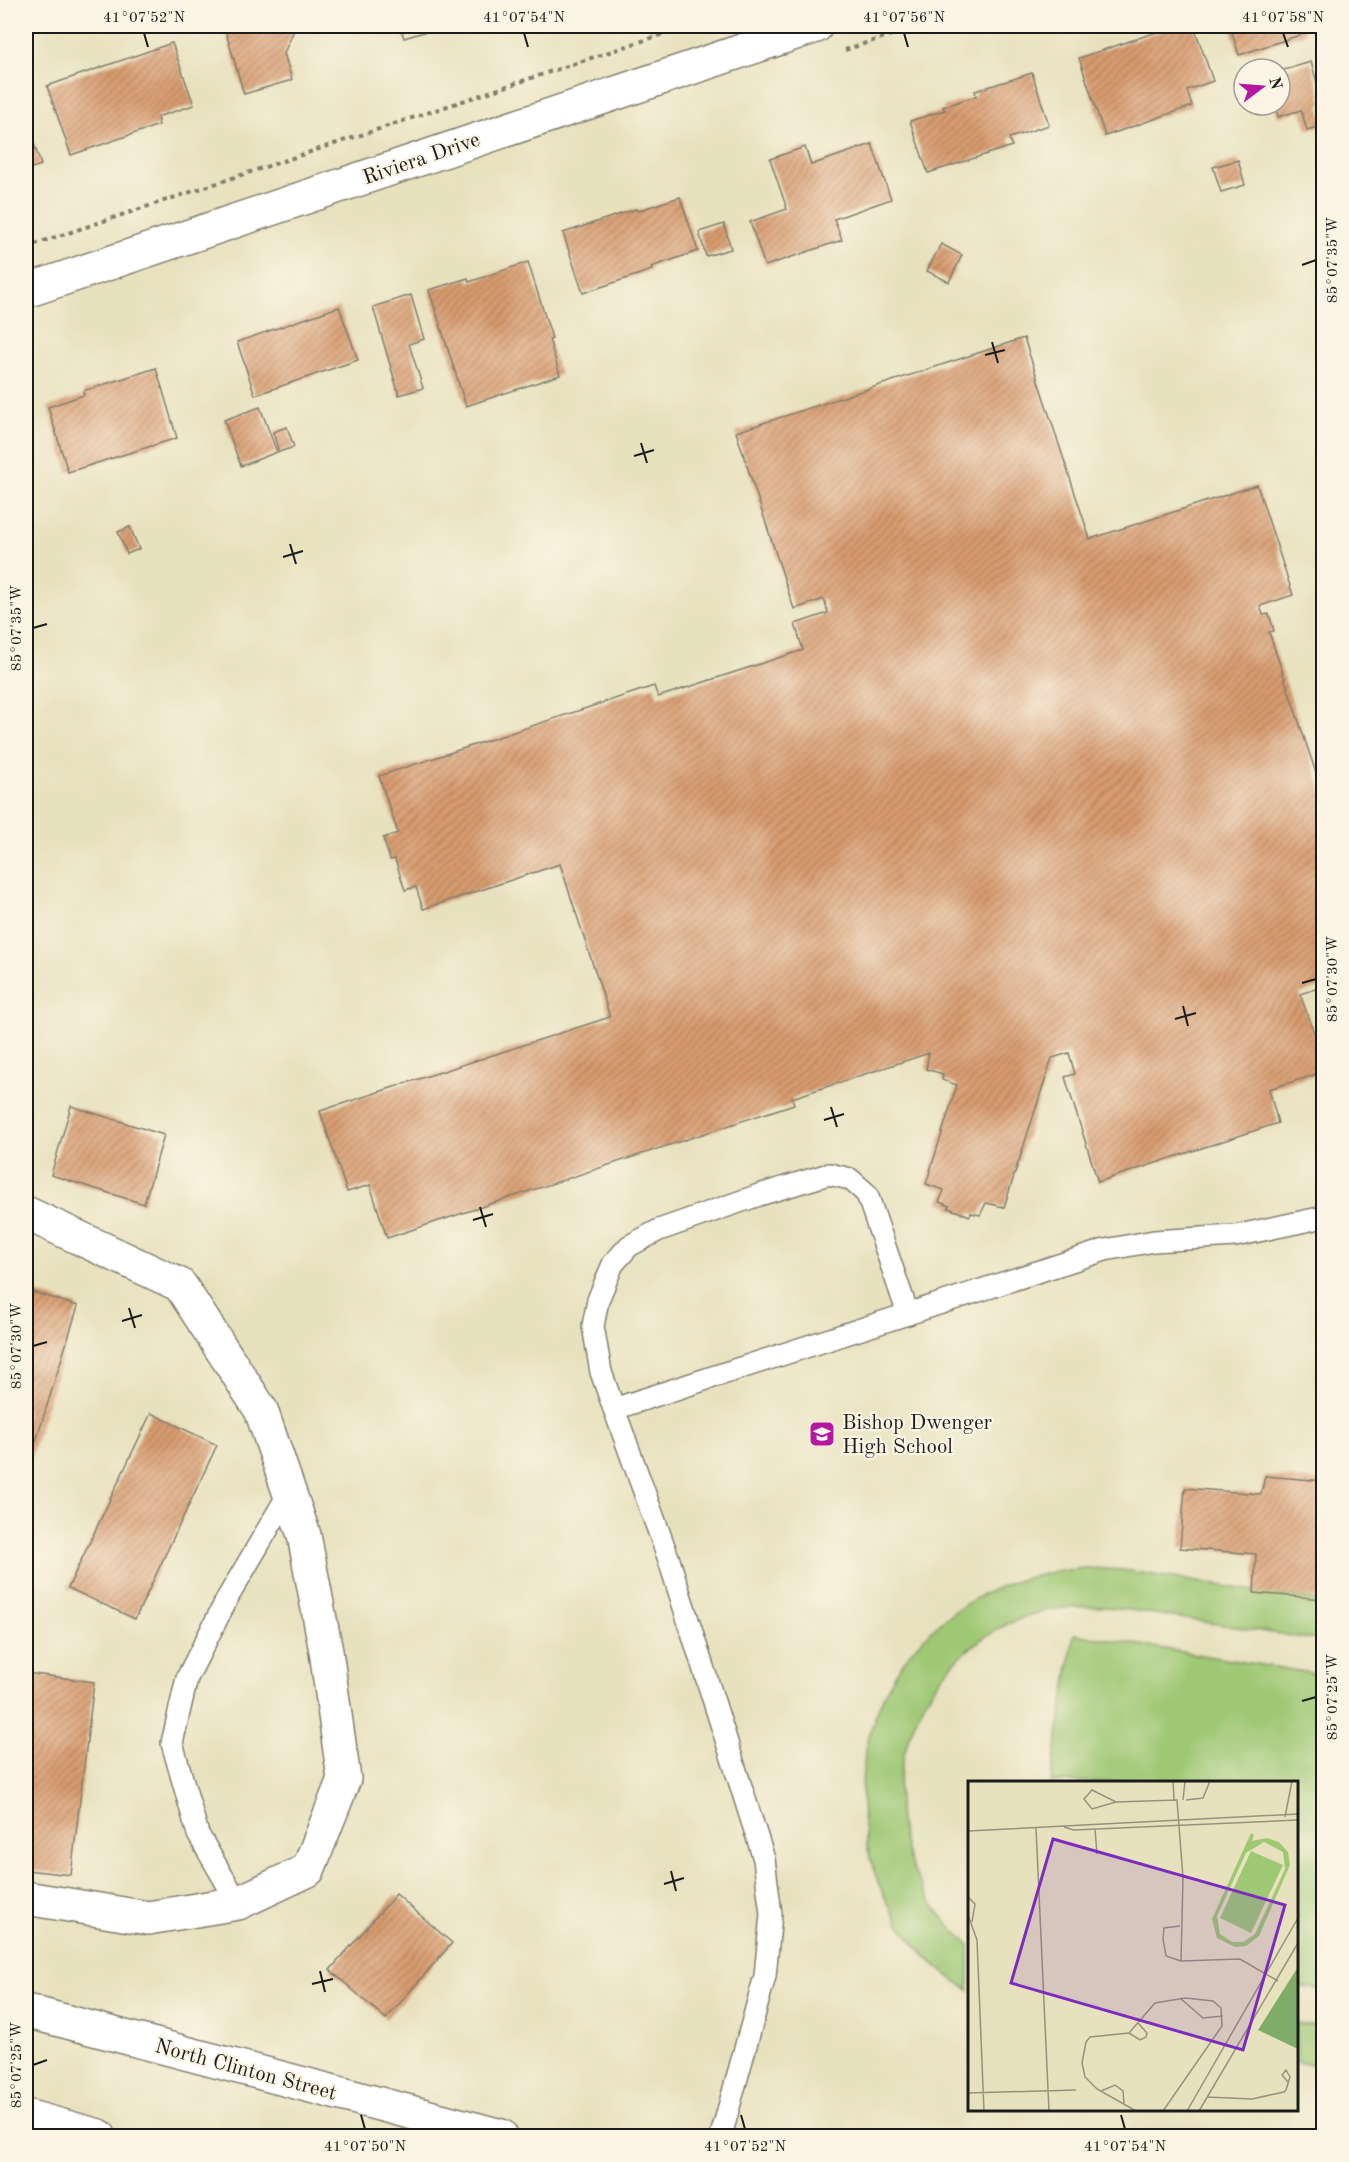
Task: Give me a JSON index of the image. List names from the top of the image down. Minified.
{"streets":{"street":["Riviera Drive","North Clinton Street"]},"places":{"school or university":["Bishop Dwenger High School"]},"north":"right","coordinates":["41°07'52\"N","41°07'54\"N","41°07'56\"N","41°07'58\"N","85°07'35\"W","85°07'30\"W","85°07'25\"W","41°07'50\"N"]}
